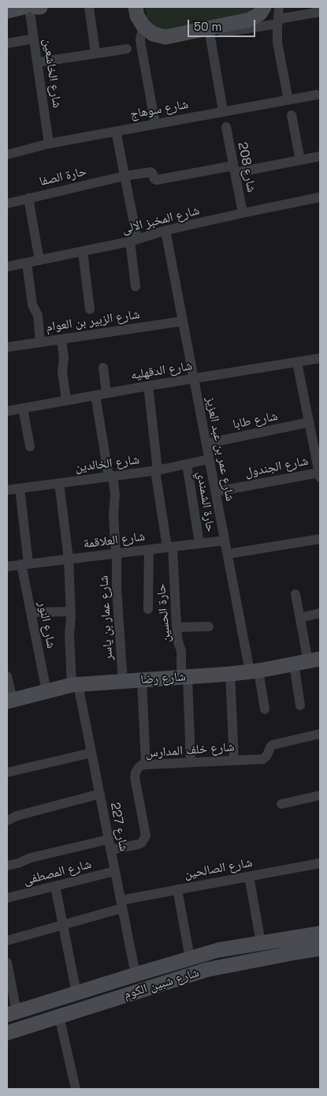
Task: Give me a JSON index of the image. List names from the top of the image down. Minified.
{"streets":{"street":["شارع الخاشعين","شارع سوهاج","شارع 208","حارة الصفا","شارع المخبز الالى","شارع الزبير بن العوام","شارع الدقهليه","شارع طابا","شارع عمر بن عبد العزيز","شارع الخالدين","شارع الجندول","حارة الشمندي","شارع العلاقمة","حارة الحسين","شارع عمار بن ياسر","شارع النور","شارع رضا","شارع خلف المدارس","شارع 227","شارع الصالحين","شارع المصطفى","شارع شبين الكوم"]},"crossings":[["شارع الخاشعين","شارع سوهاج"],["شارع 208","حارة الصفا"],["شارع 208","شارع المخبز الالى"],["شارع المخبز الالى","شارع عمر بن عبد العزيز"],["شارع الزبير بن العوام","شارع عمر بن عبد العزيز"],["شارع الدقهليه","شارع عمر بن عبد العزيز"],["شارع الدقهليه","حارة الحسين"],["شارع الدقهليه","شارع عمار بن ياسر"],["شارع طابا","شارع عمر بن عبد العزيز"],["شارع عمر بن عبد العزيز","شارع الخالدين"],["شارع عمر بن عبد العزيز","شارع الجندول"],["شارع عمر بن عبد العزيز","شارع العلاقمة"],["شارع عمر بن عبد العزيز","شارع رضا"],["شارع الخالدين","حارة الشمندي"],["شارع الخالدين","حارة الحسين"],["شارع الخالدين","شارع عمار بن ياسر"],["شارع الخالدين","شارع النور"],["شارع الخالدين","شارع 227"],["حارة الشمندي","شارع العلاقمة"],["شارع العلاقمة","حارة الحسين"],["شارع العلاقمة","شارع عمار بن ياسر"],["شارع العلاقمة","شارع النور"],["شارع العلاقمة","شارع 227"],["حارة الحسين","شارع رضا"],["حارة الحسين","شارع خلف المدارس"],["شارع عمار بن ياسر","شارع رضا"],["شارع النور","شارع رضا"],["شارع رضا","شارع 227"],["شارع خلف المدارس","شارع 227"],["شارع 227","شارع الصالحين"],["شارع 227","شارع المصطفى"],["شارع 227","شارع شبين الكوم"]],"scale_bar":"50 m"}
